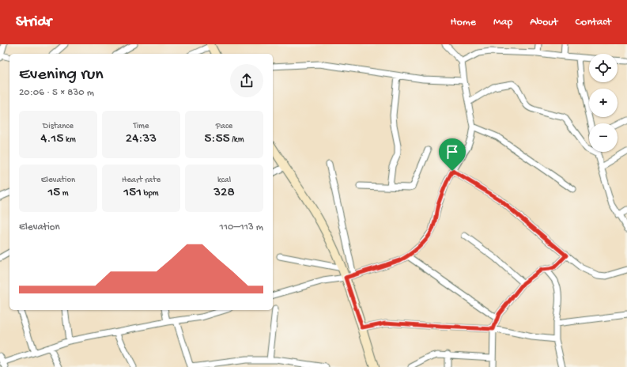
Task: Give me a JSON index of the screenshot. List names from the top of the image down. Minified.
{"page":{"header":"Stridr","nav":["Home","Map","About","Contact"],"map_buttons":["+","−"],"heading":["Evening run","20:06 · 5 × 830 m"],"stats":[["Distance","4.15 km"],["Time","24:33"],["Pace","5:55 /km"],["Elevation","15 m"],["Heart rate","151 bpm"],["kcal","328"]],"chart":["Elevation","110–113 m"]}}
